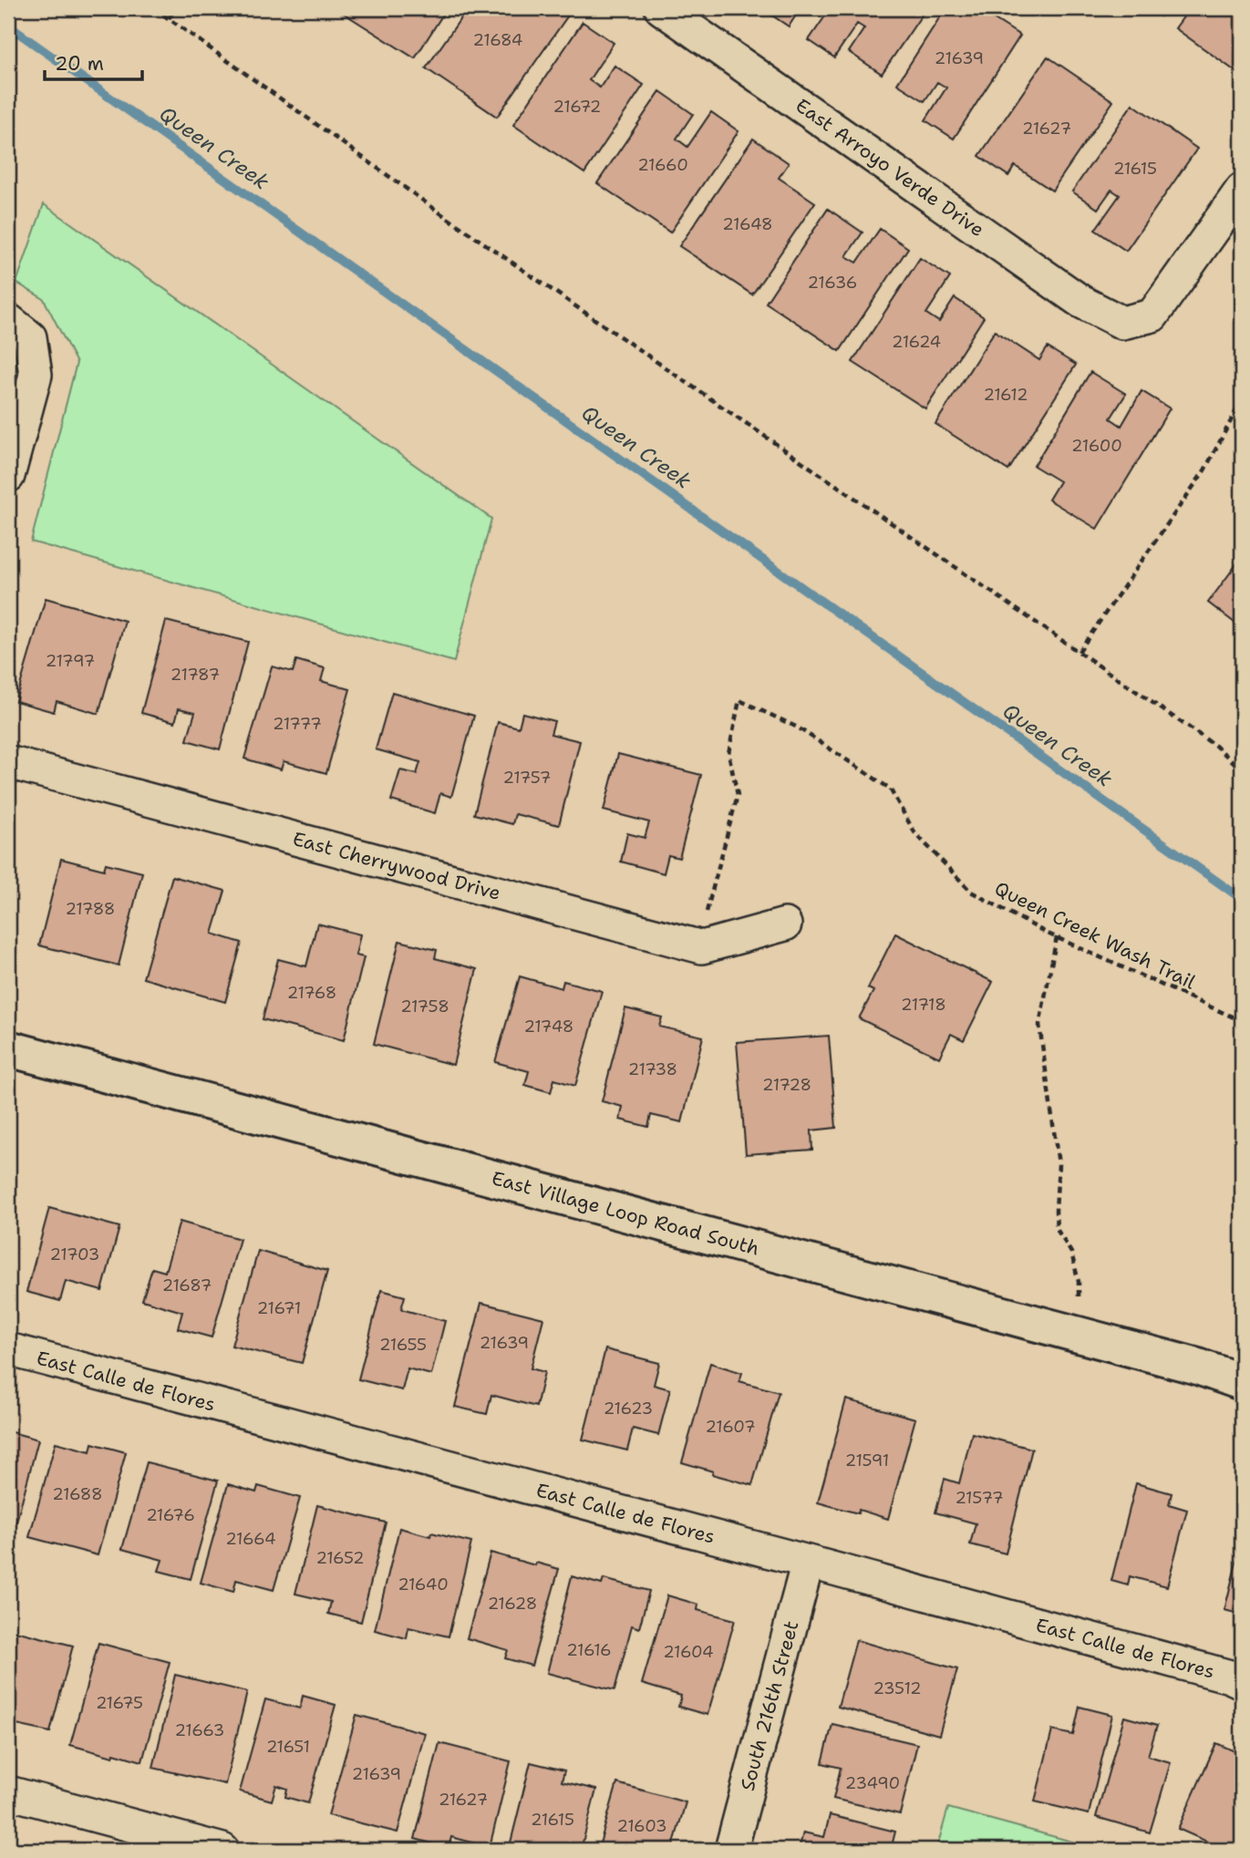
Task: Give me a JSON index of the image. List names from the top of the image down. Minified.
{"streets":{"street":["East Arroyo Verde Drive","East Cherrywood Drive","East Village Loop Road South","East Calle de Flores","South 216th Street"],"path":["Queen Creek Wash Trail"]},"crossings":[["East Cherrywood Drive","Queen Creek Wash Trail"],["East Calle de Flores","South 216th Street"]],"water":["Queen Creek"],"house_numbers":["21684","21639","21672","21627","21660","21615","21648","21636","21624","21612","21600","21797","21787","21777","21757","21788","21768","21718","21758","21748","21738","21728","21703","21687","21671","21639","21655","21623","21607","21591","21688","21577","21676","21664","21652","21640","21628","21616","21604","23512","21675","21663","21651","21639","23490","21627","21615","21603"],"scale_bar":"20 m"}
